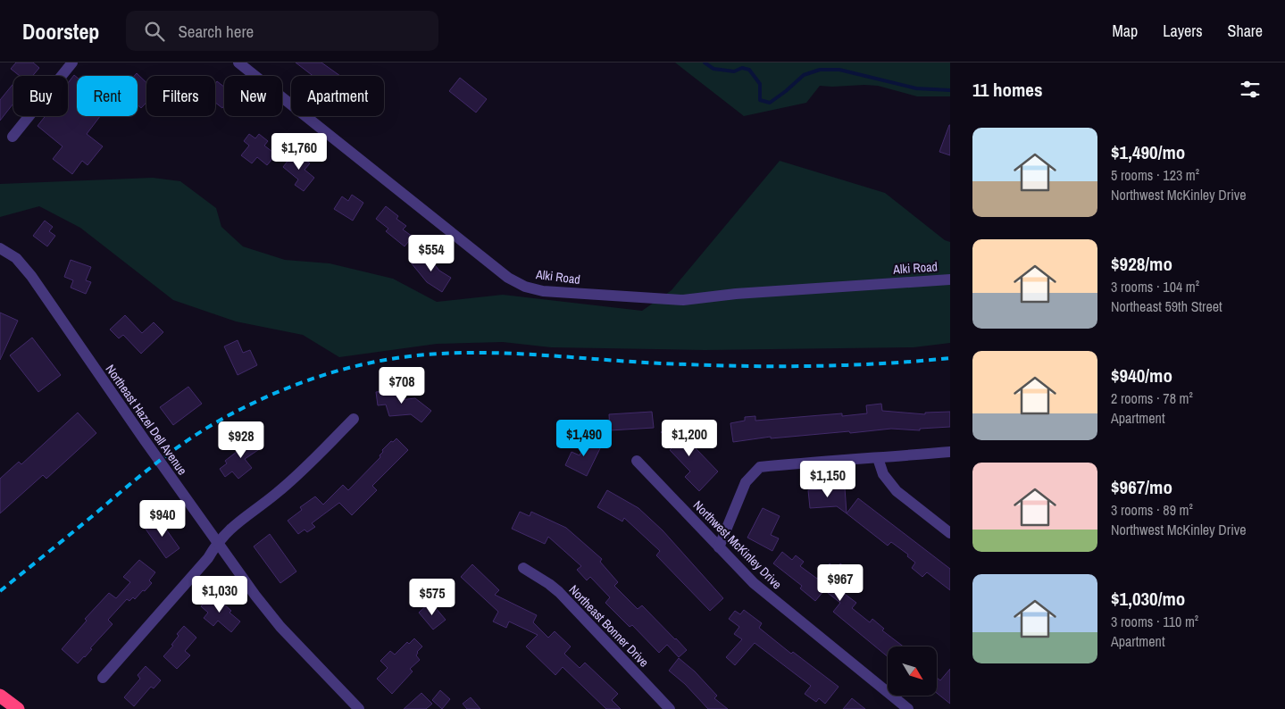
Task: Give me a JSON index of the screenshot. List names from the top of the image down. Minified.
{"streets":{"street":["Alki Road","Northeast Hazel Dell Avenue","Northwest McKinley Drive","Northeast Bonner Drive"]},"north":"bottom right","page":{"header":"Doorstep","search":"Search here","nav":["Map","Layers","Share"],"heading":"11 homes","chip":["Buy","Rent","Filters","New","Apartment"],"list":[{"name":"$1,490/mo","note":"5 rooms · 123 m² · Northwest McKinley Drive"},{"name":"$928/mo","note":"3 rooms · 104 m² · Northeast 59th Street"},{"name":"$940/mo","note":"2 rooms · 78 m² · Apartment"},{"name":"$967/mo","note":"3 rooms · 89 m² · Northwest McKinley Drive"},{"name":"$1,030/mo","note":"3 rooms · 110 m² · Apartment"}],"price":["$1,760","$554","$708","$1,490","$1,200","$928","$1,150","$940","$967","$1,030","$575"]}}
